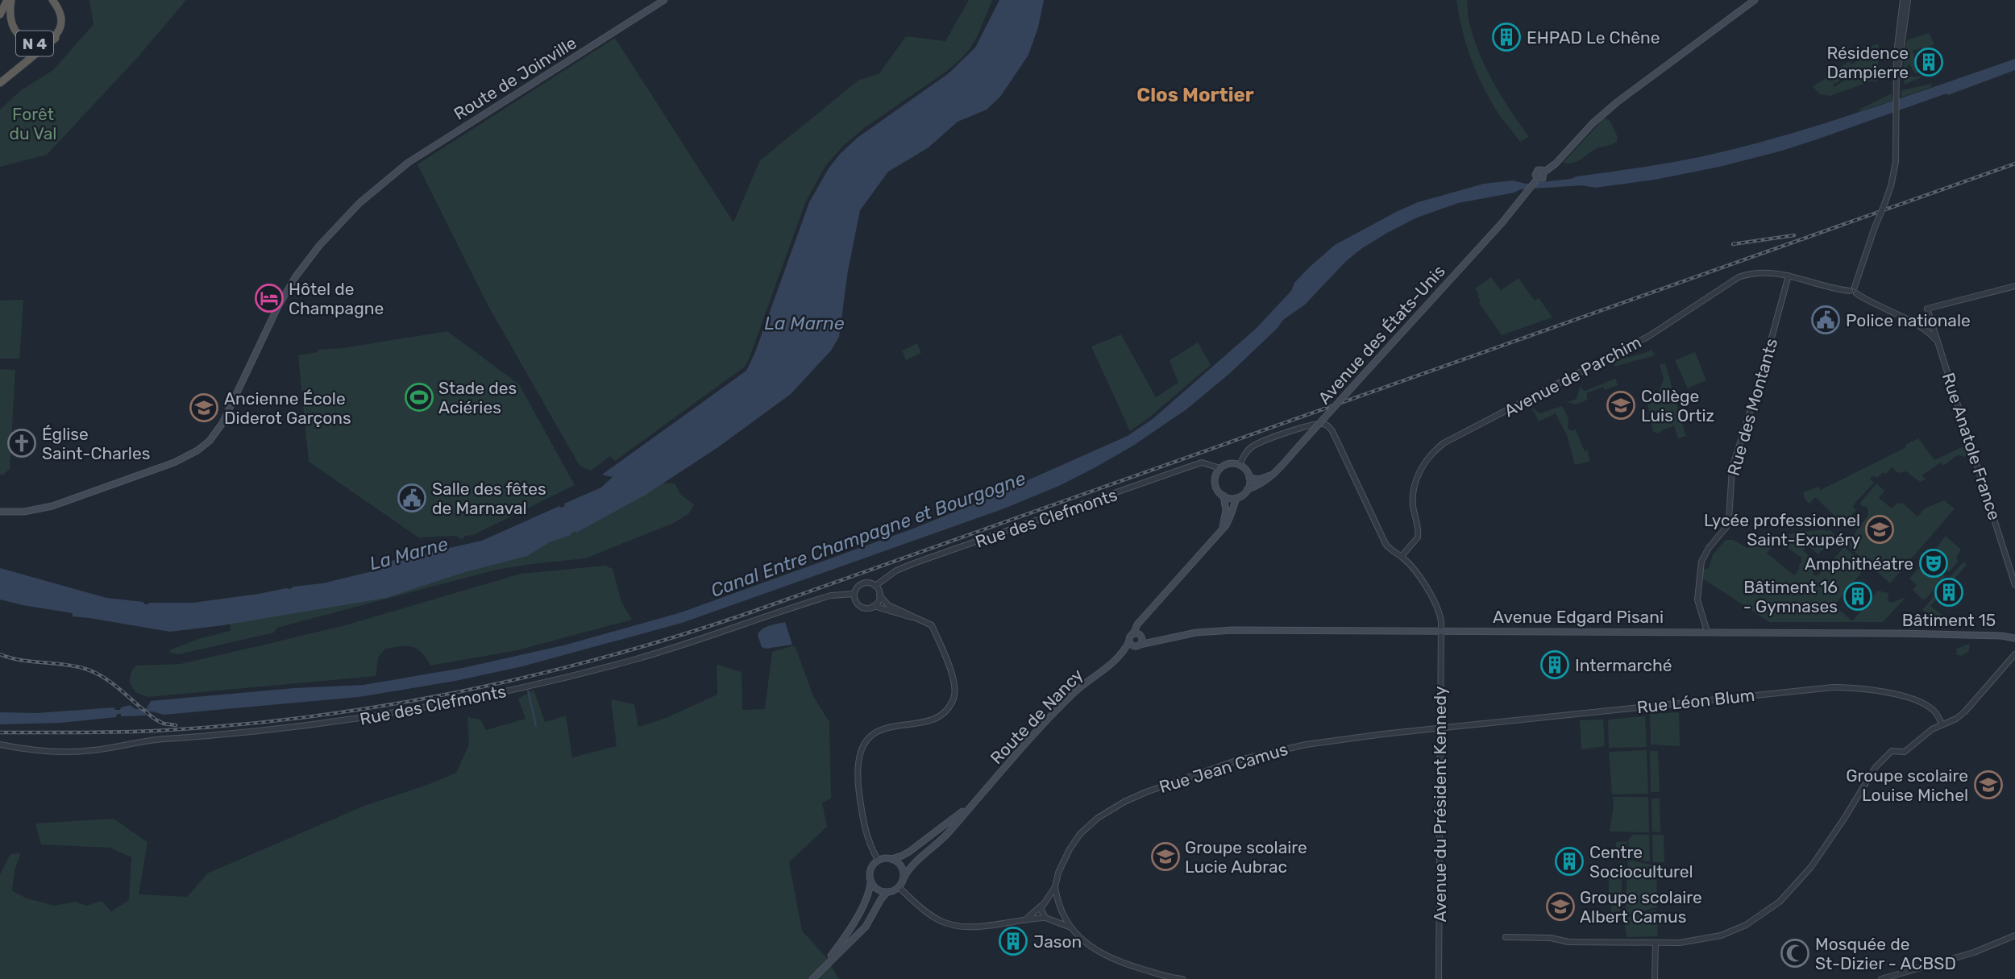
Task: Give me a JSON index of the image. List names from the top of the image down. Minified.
{"streets":{"highway":["N 4"],"main road":["Route de Joinville","Avenue des États-Unis","Avenue Edgard Pisani","Route de Nancy"],"street":["Avenue de Parchim","Rue des Montants","Rue Anatole France","Rue des Clefmonts","Rue Léon Blum","Rue Jean Camus","Avenue du Président Kennedy"]},"crossings":[["Avenue des États-Unis","Rue des Clefmonts"],["Avenue des États-Unis","Route de Nancy"],["Avenue des États-Unis","Avenue du Président Kennedy"],["Avenue de Parchim","Rue des Montants"],["Avenue de Parchim","Rue Anatole France"],["Avenue de Parchim","Avenue du Président Kennedy"],["Rue des Montants","Avenue Edgard Pisani"],["Rue des Clefmonts","Route de Nancy"],["Rue des Clefmonts","Avenue du Président Kennedy"],["Avenue Edgard Pisani","Route de Nancy"],["Avenue Edgard Pisani","Avenue du Président Kennedy"],["Rue Léon Blum","Rue Jean Camus"],["Rue Léon Blum","Avenue du Président Kennedy"],["Route de Nancy","Avenue du Président Kennedy"],["Rue Jean Camus","Avenue du Président Kennedy"]],"districts":["Clos Mortier"],"water":["La Marne","Canal Entre Champagne et Bourgogne"],"parks":["Forêt du Val"],"places":{"building":["EHPAD Le Chêne","Résidence Dampierre","Bâtiment 15","Bâtiment 16 - Gymnases","Intermarché","Centre Socioculturel","Jason"],"hotel":["Hôtel de Champagne"],"public building":["Police nationale","Salle des fêtes de Marnaval"],"sports":["Stade des Aciéries"],"school or university":["Collège Luis Ortiz","Ancienne École Diderot Garçons","Lycée professionnel Saint-Exupéry","Groupe scolaire Louise Michel","Groupe scolaire Lucie Aubrac","Groupe scolaire Albert Camus"],"church":["Église Saint-Charles"],"theatre":["Amphithéatre"],"mosque":["Mosquée de St-Dizier - ACBSD"]}}
